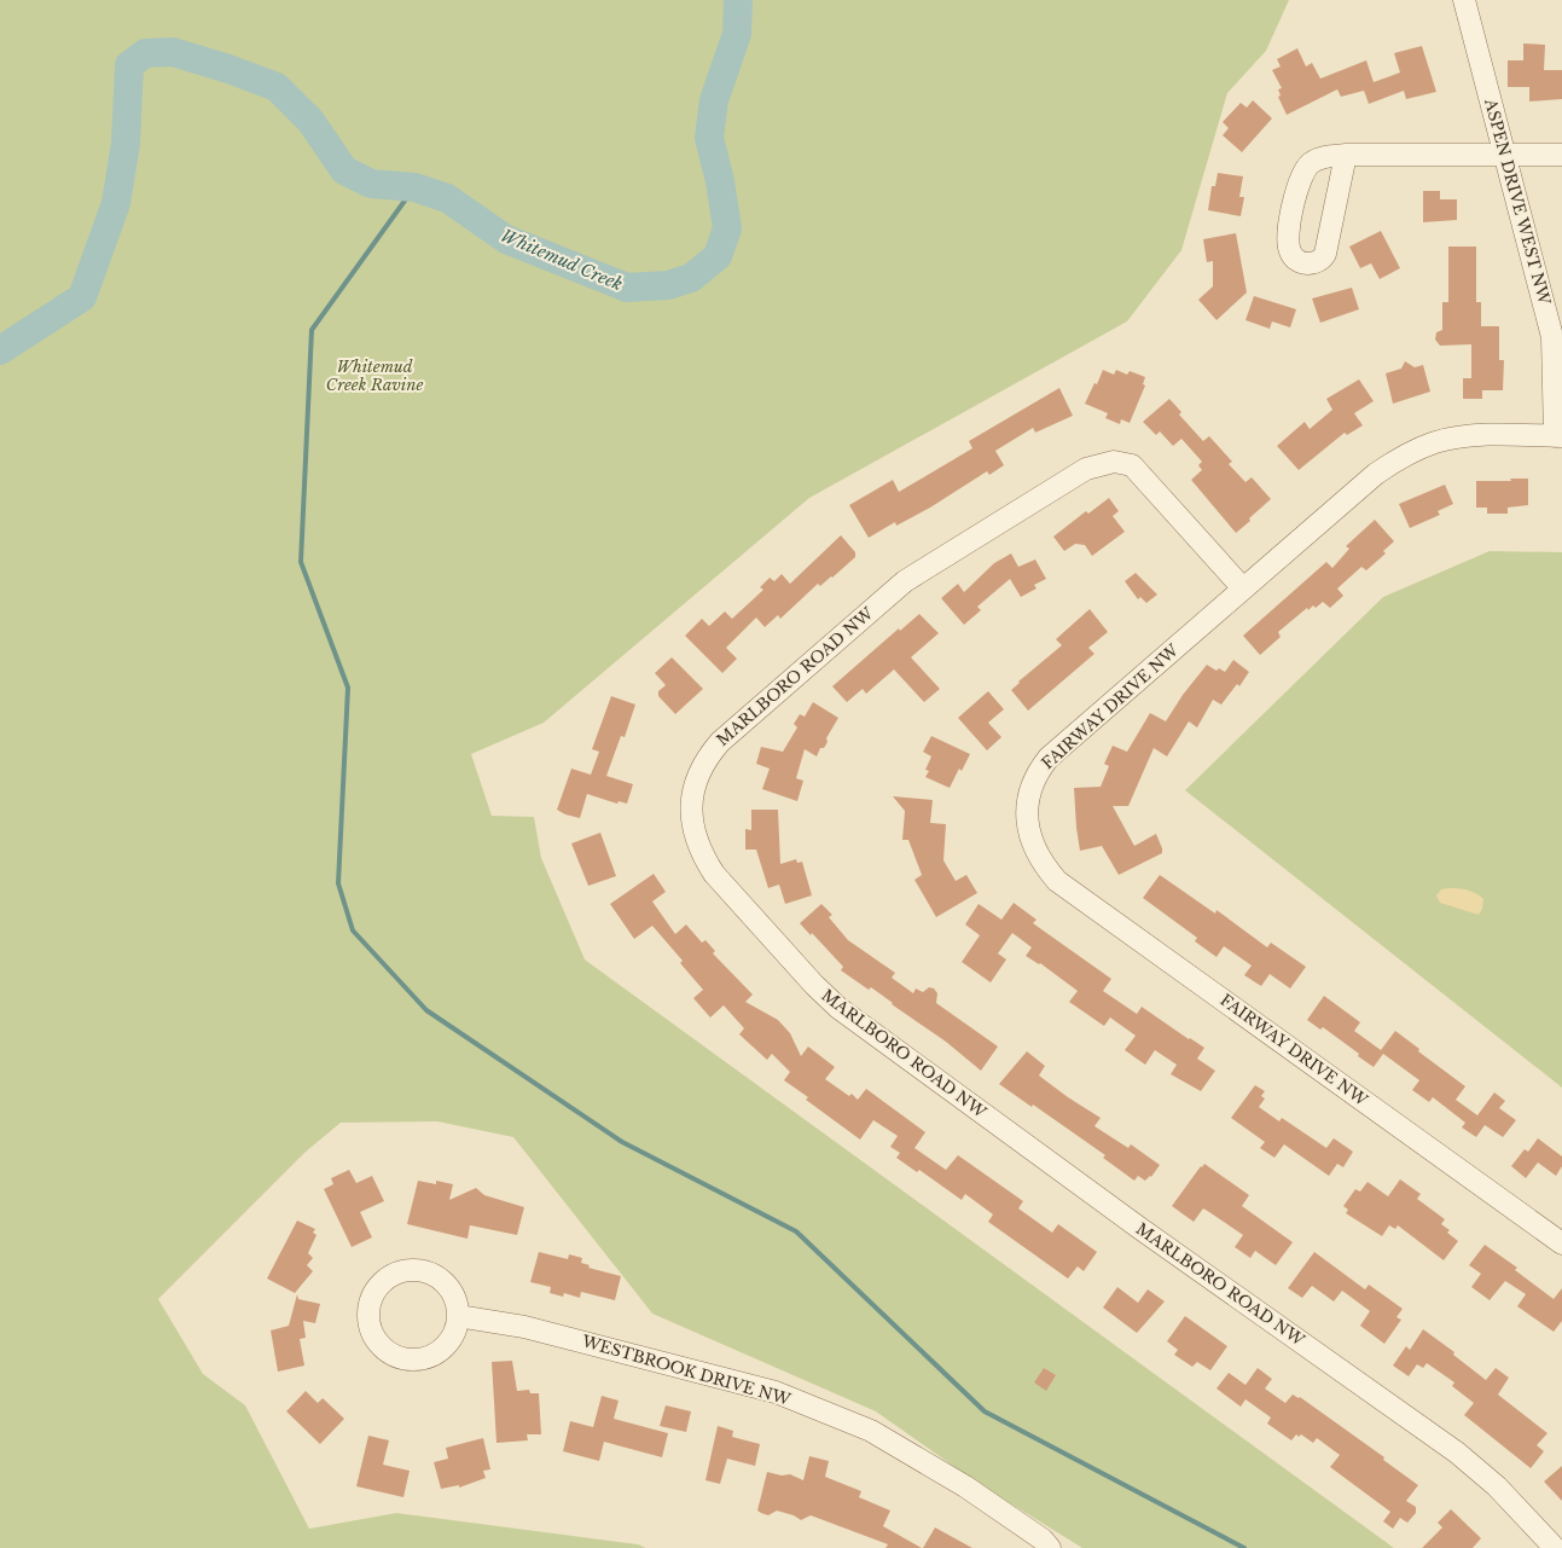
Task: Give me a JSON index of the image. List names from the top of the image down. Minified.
{"streets":{"street":["ASPEN DRIVE WEST NW","MARLBORO ROAD NW","FAIRWAY DRIVE NW","WESTBROOK DRIVE NW"]},"crossings":[["ASPEN DRIVE WEST NW","FAIRWAY DRIVE NW"],["MARLBORO ROAD NW","FAIRWAY DRIVE NW"]],"water":["Whitemud Creek"],"parks":["Whitemud Creek Ravine"]}
